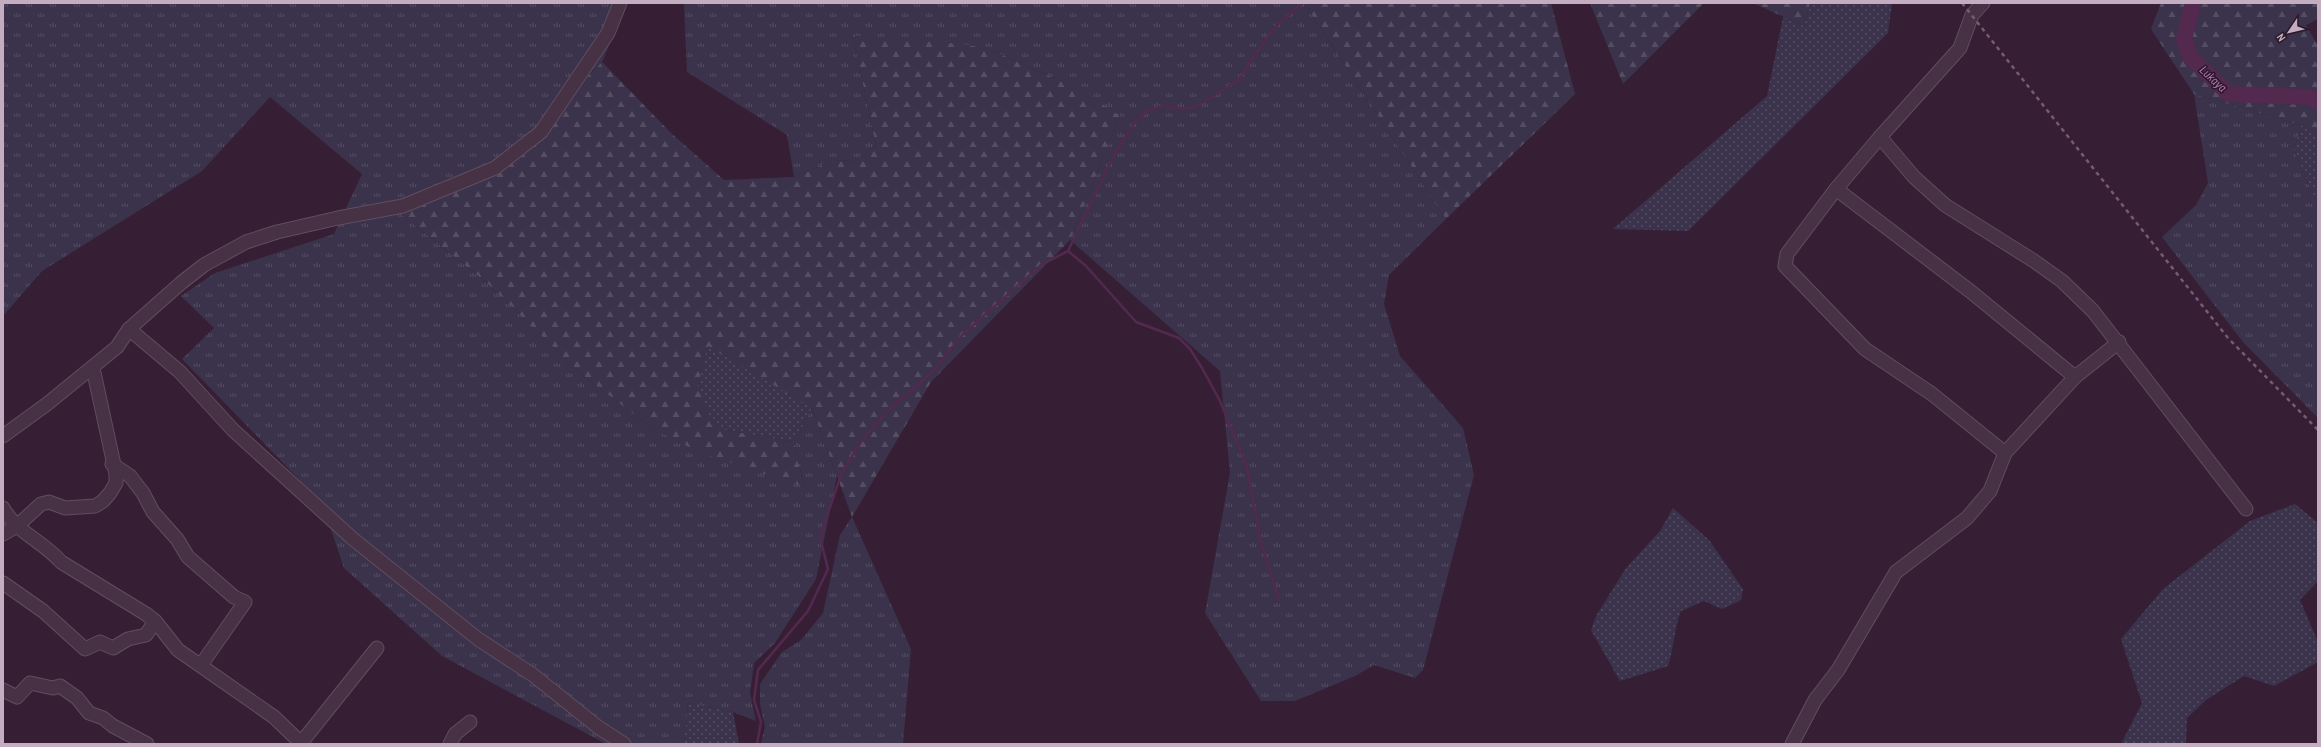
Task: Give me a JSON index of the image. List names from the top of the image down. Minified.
{"water":["Lukaya"],"north":"bottom left"}
